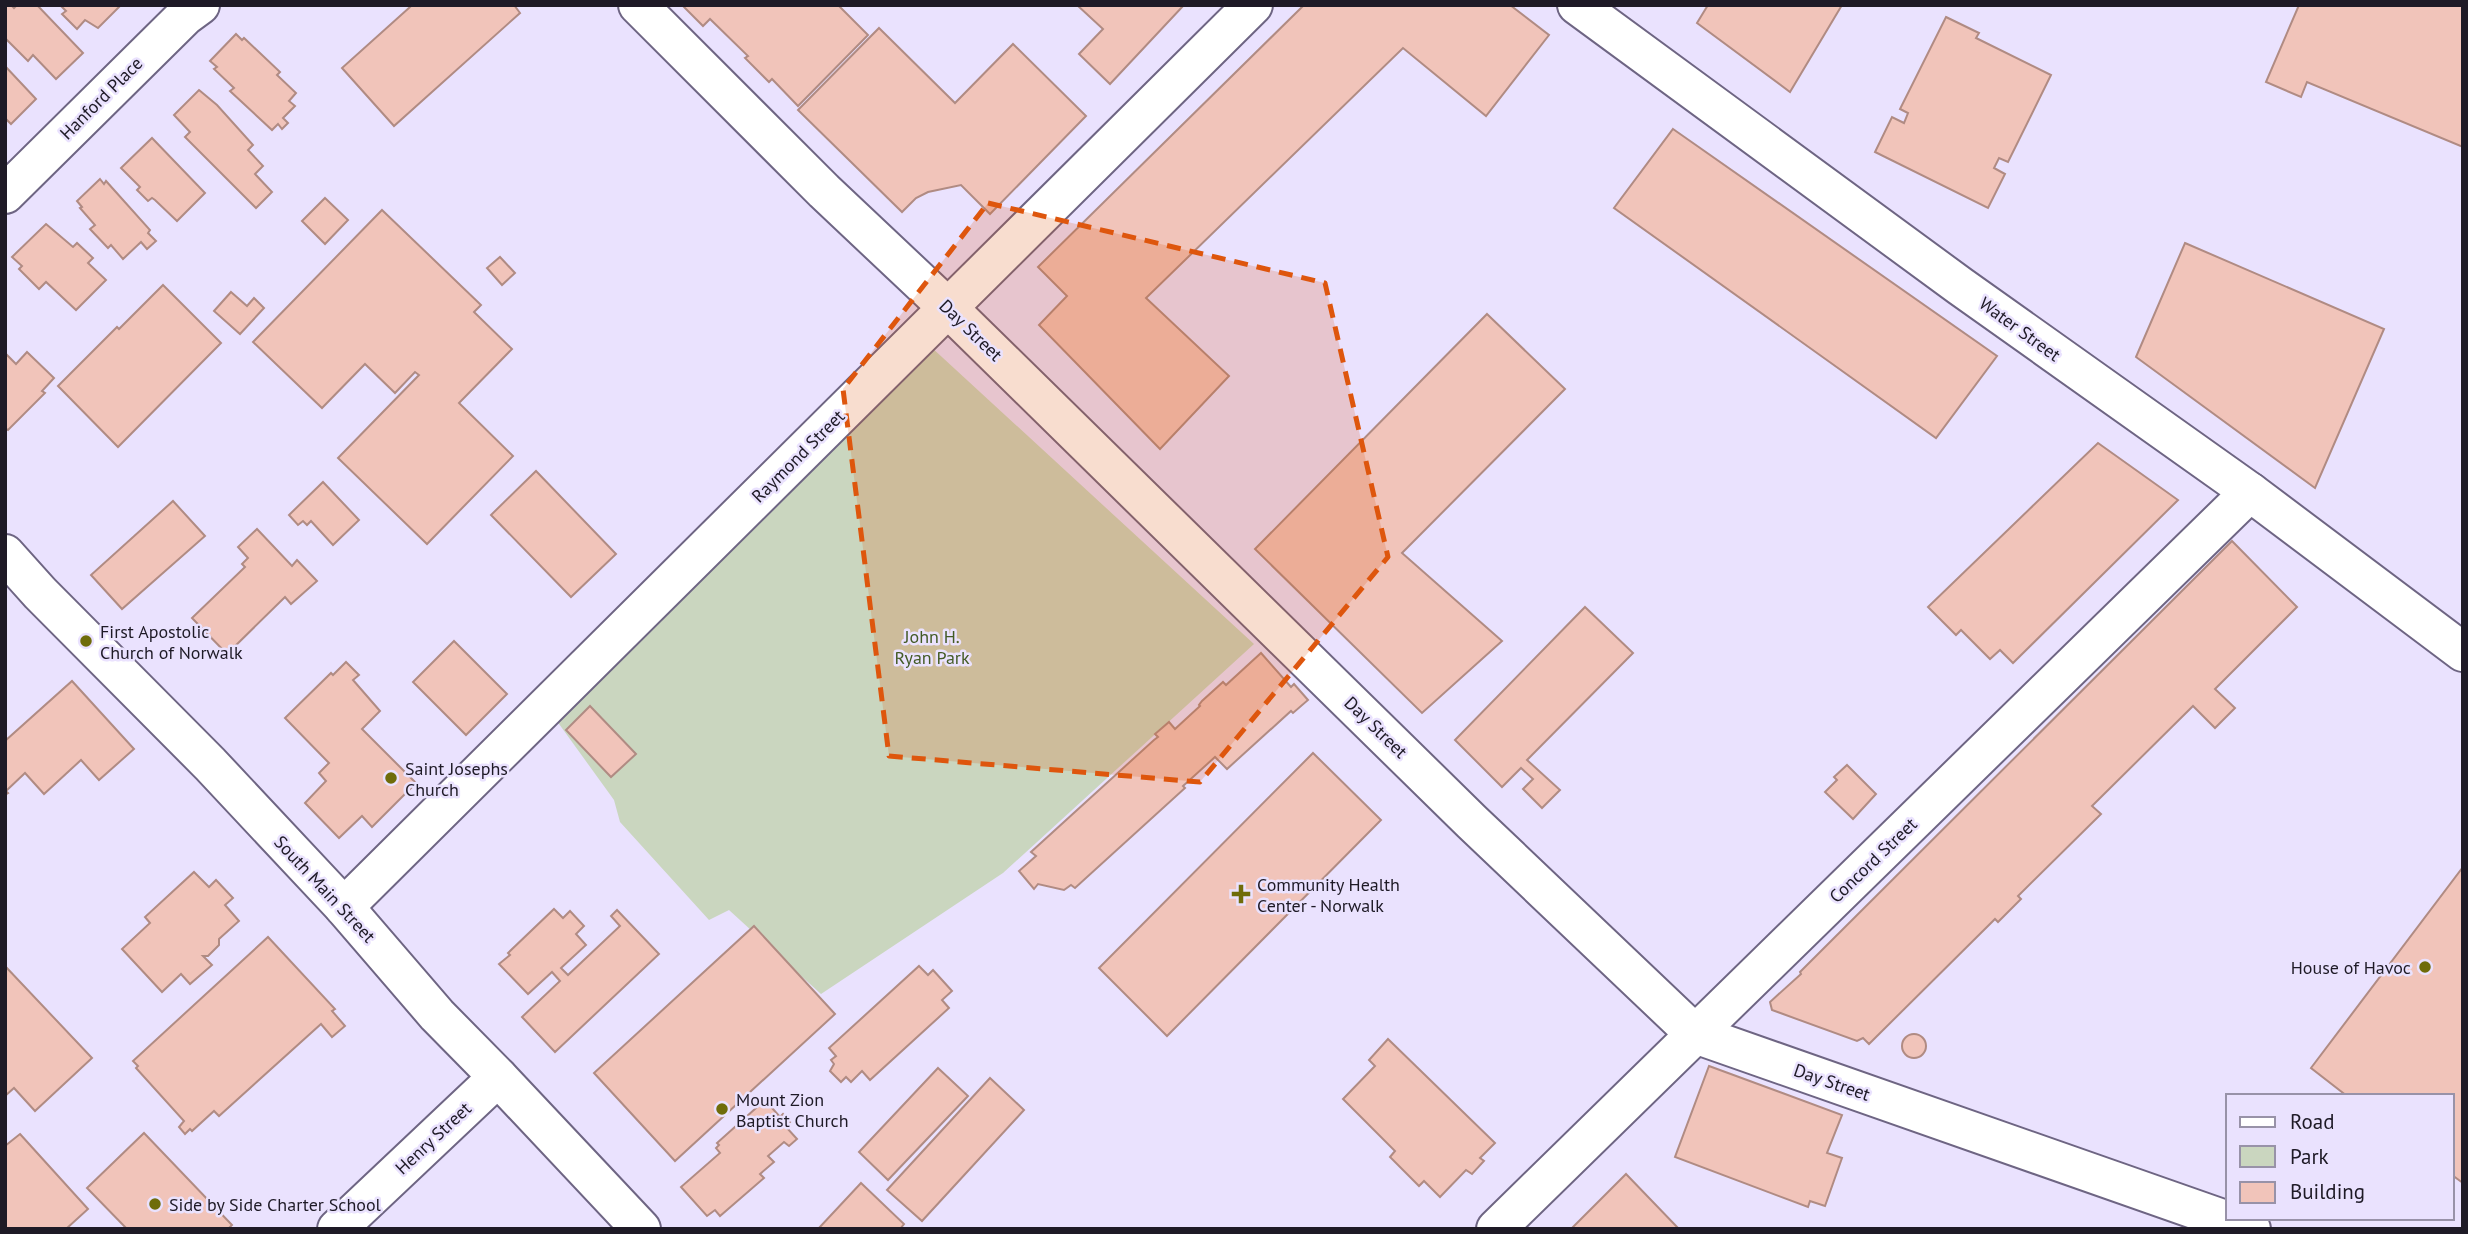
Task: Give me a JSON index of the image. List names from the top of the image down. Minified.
{"streets":{"street":["Hanford Place","Water Street","Day Street","Raymond Street","Concord Street","South Main Street","Henry Street"]},"crossings":[["Water Street","Concord Street"],["Day Street","Raymond Street"],["Day Street","Concord Street"],["Raymond Street","South Main Street"],["South Main Street","Henry Street"]],"parks":["John H. Ryan Park"],"places":{"other":["First Apostolic Church of Norwalk","Saint Josephs Church","House of Havoc","Mount Zion Baptist Church","Side by Side Charter School"],"health":["Community Health Center - Norwalk"]},"legend":["Road","Park","Building"]}
